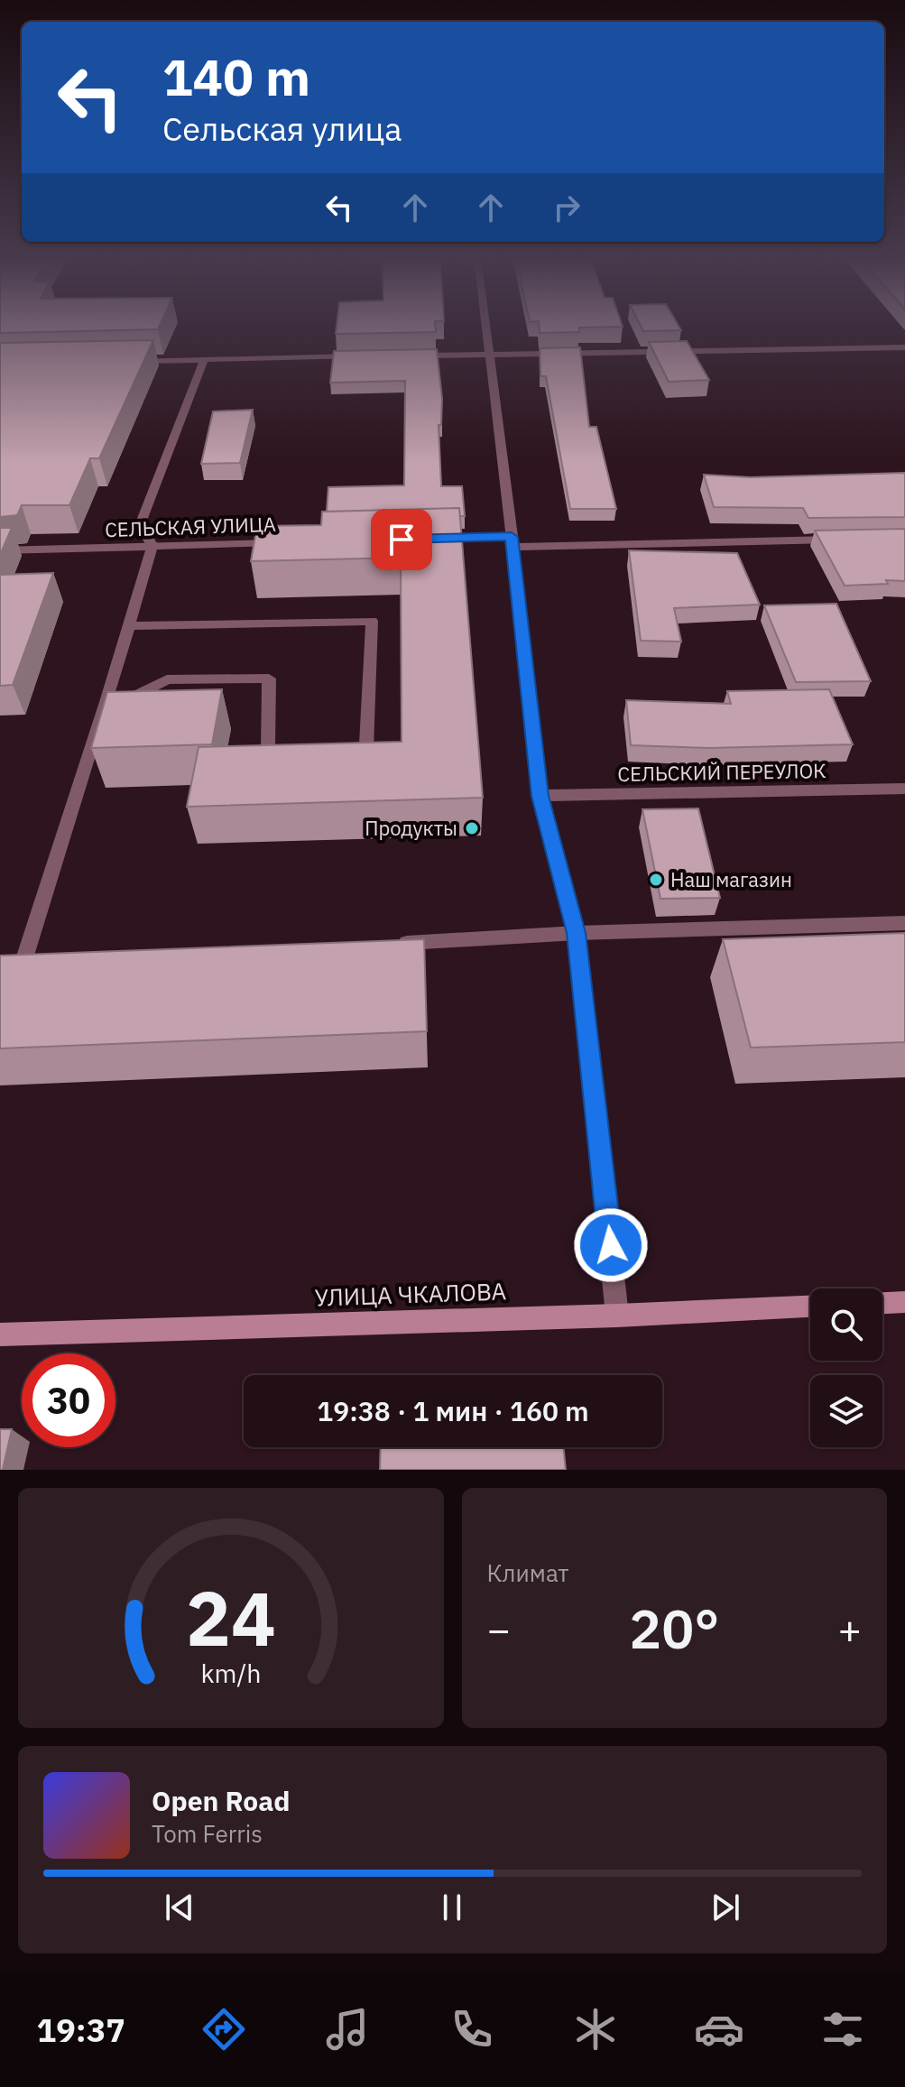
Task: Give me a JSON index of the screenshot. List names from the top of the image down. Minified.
{"streets":{"main road":["УЛИЦА ЧКАЛОВА"],"street":["СЕЛЬСКАЯ УЛИЦА","СЕЛЬСКИЙ ПЕРЕУЛОК"]},"places":["Продукты","Наш магазин"],"page":{"turn":["140 m","Сельская улица"],"limit":"30","trip":"19:38 · 1 мин · 160 m","tile":"Климат","heat":["−","20°","+"],"song":["Open Road","Tom Ferris"],"tabs":"19:37","gauge":["24","km/h"]}}
